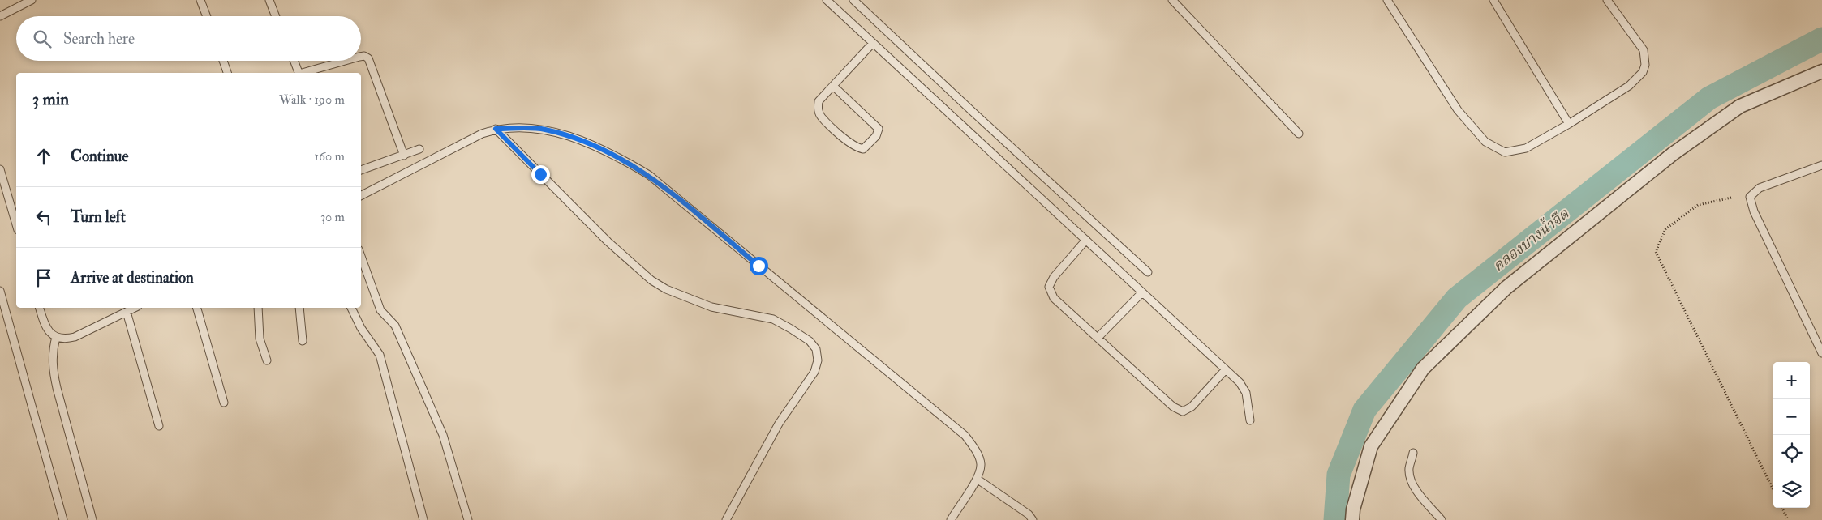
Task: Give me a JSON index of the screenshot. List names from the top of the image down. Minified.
{"water":["คลองบางน้ำจืด"],"page":{"search":"Search here","heading":["3 min","Walk · 190 m"],"list":[["Continue","160 m"],["Turn left","30 m"],"Arrive at destination"],"map_buttons":["+","−"]}}
